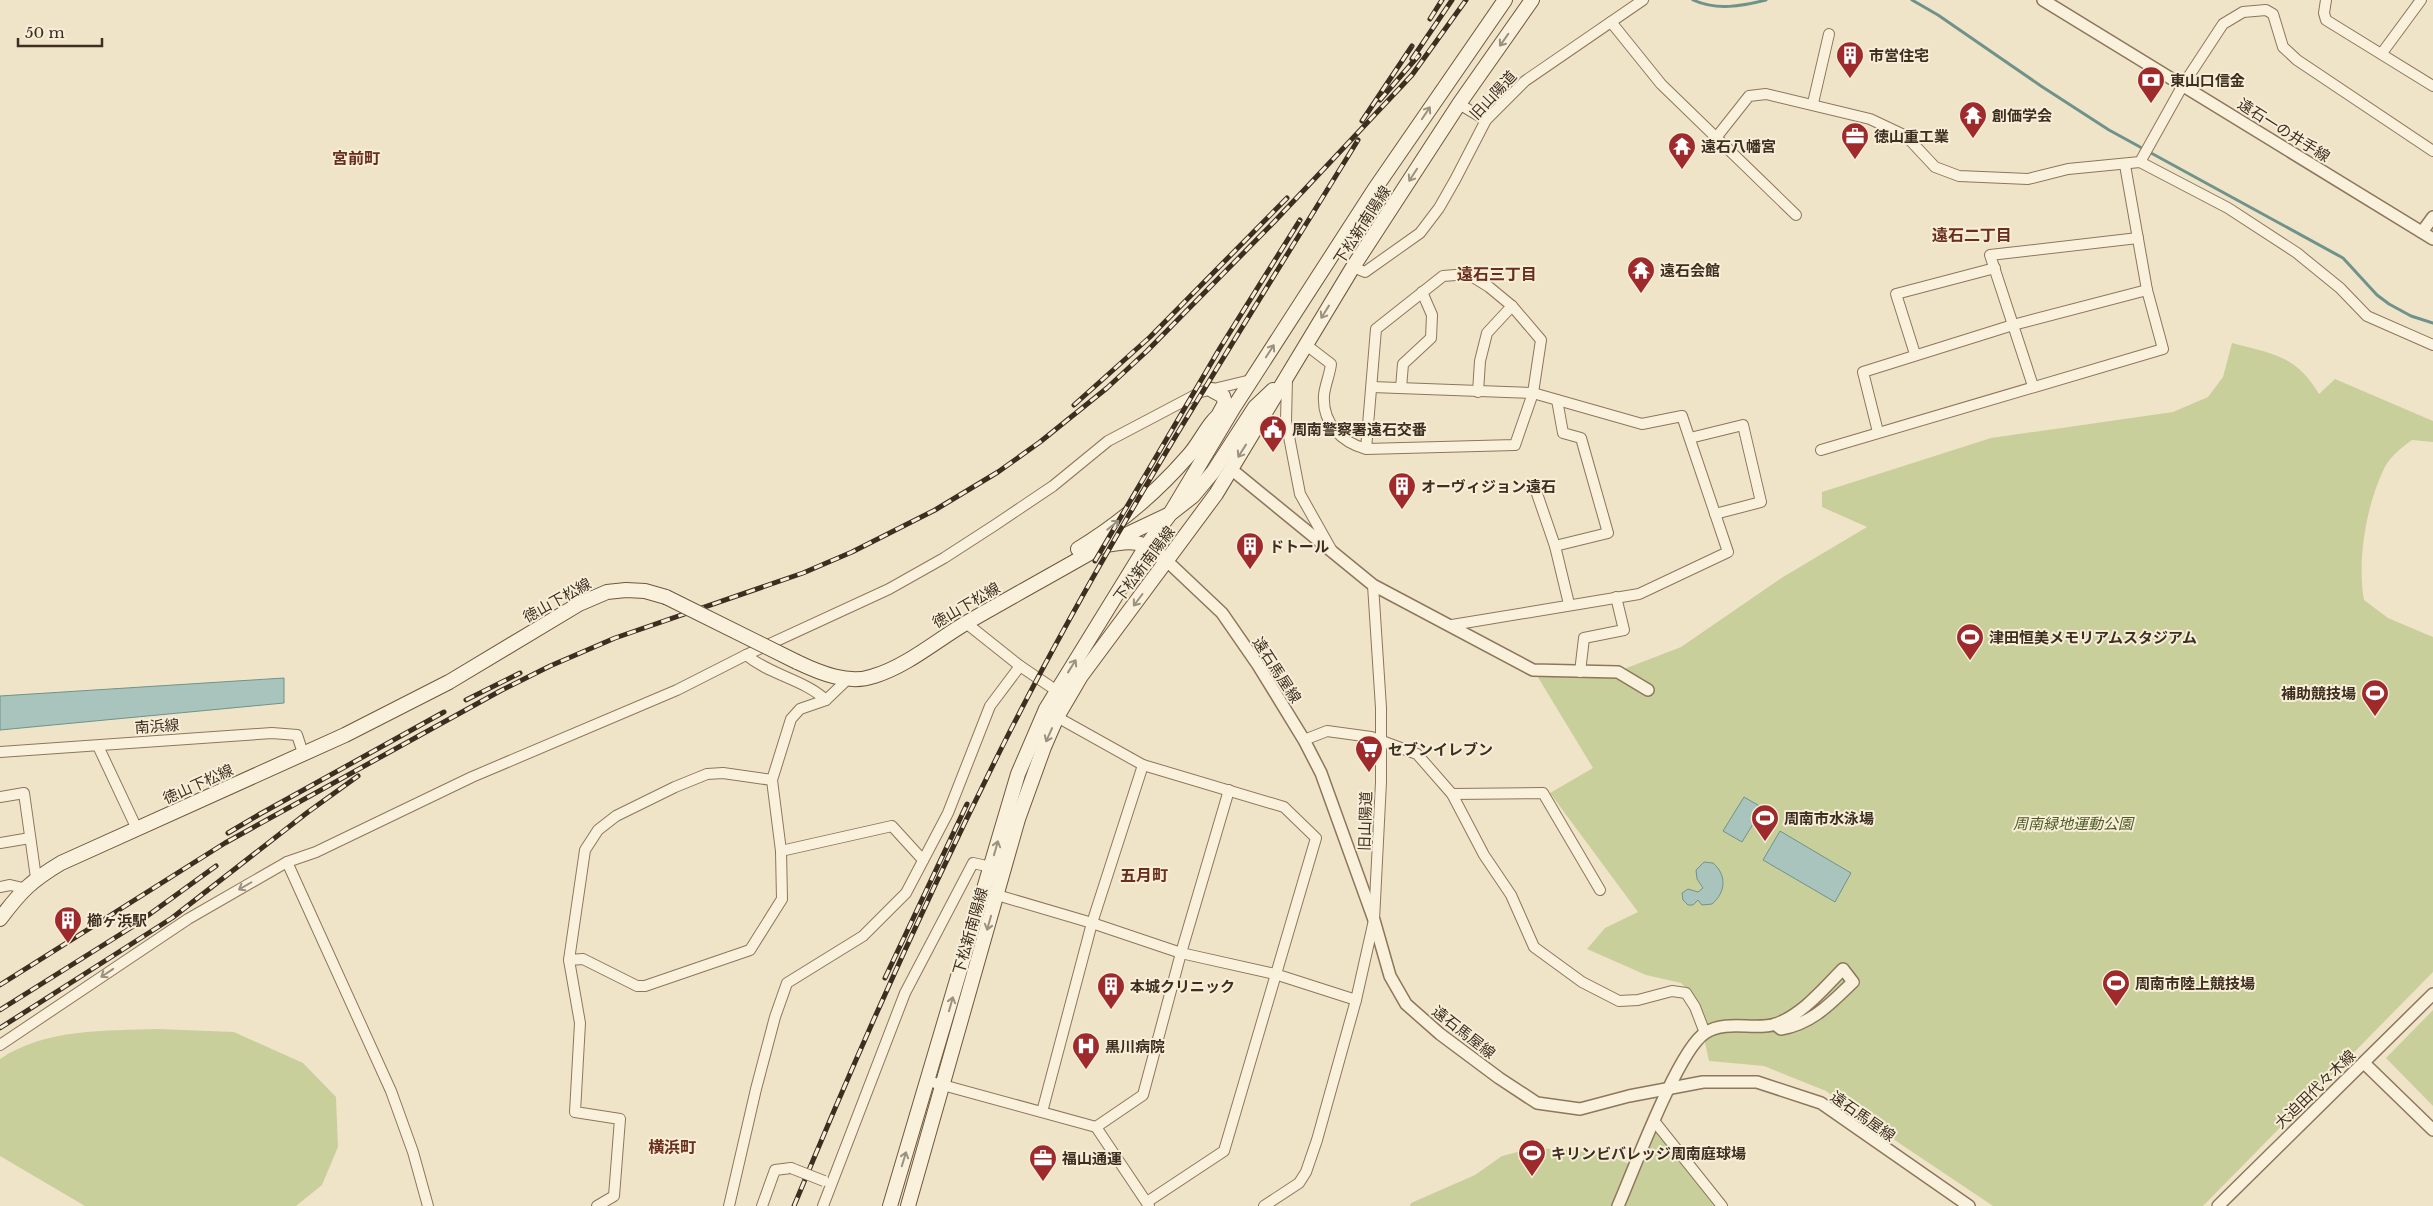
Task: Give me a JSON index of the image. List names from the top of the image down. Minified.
{"streets":{"main road":["下松新南陽線","徳山下松線"],"street":["旧山陽道","遠石一の井手線","遠石馬屋線","南浜線","大迫田代々木線"]},"crossings":[["旧山陽道","下松新南陽線"],["旧山陽道","遠石馬屋線"],["下松新南陽線","徳山下松線"],["下松新南陽線","遠石馬屋線"],["徳山下松線","遠石馬屋線"],["徳山下松線","南浜線"]],"districts":["宮前町","遠石二丁目","遠石三丁目","五月町","横浜町"],"parks":["周南緑地運動公園"],"places":{"building":["市営住宅","オーヴィジョン遠石","ドトール","櫛ヶ浜駅","本城クリニック"],"bank":["東山口信金"],"temple":["創価学会","遠石八幡宮","遠石会館"],"office":["徳山重工業","福山通運"],"public building":["周南警察署遠石交番"],"sports":["津田恒美メモリアムスタジアム","補助競技場","周南市水泳場","周南市陸上競技場","キリンビバレッジ周南庭球場"],"supermarket":["セブンイレブン"],"hospital":["黒川病院"]},"scale_bar":"50 m"}
